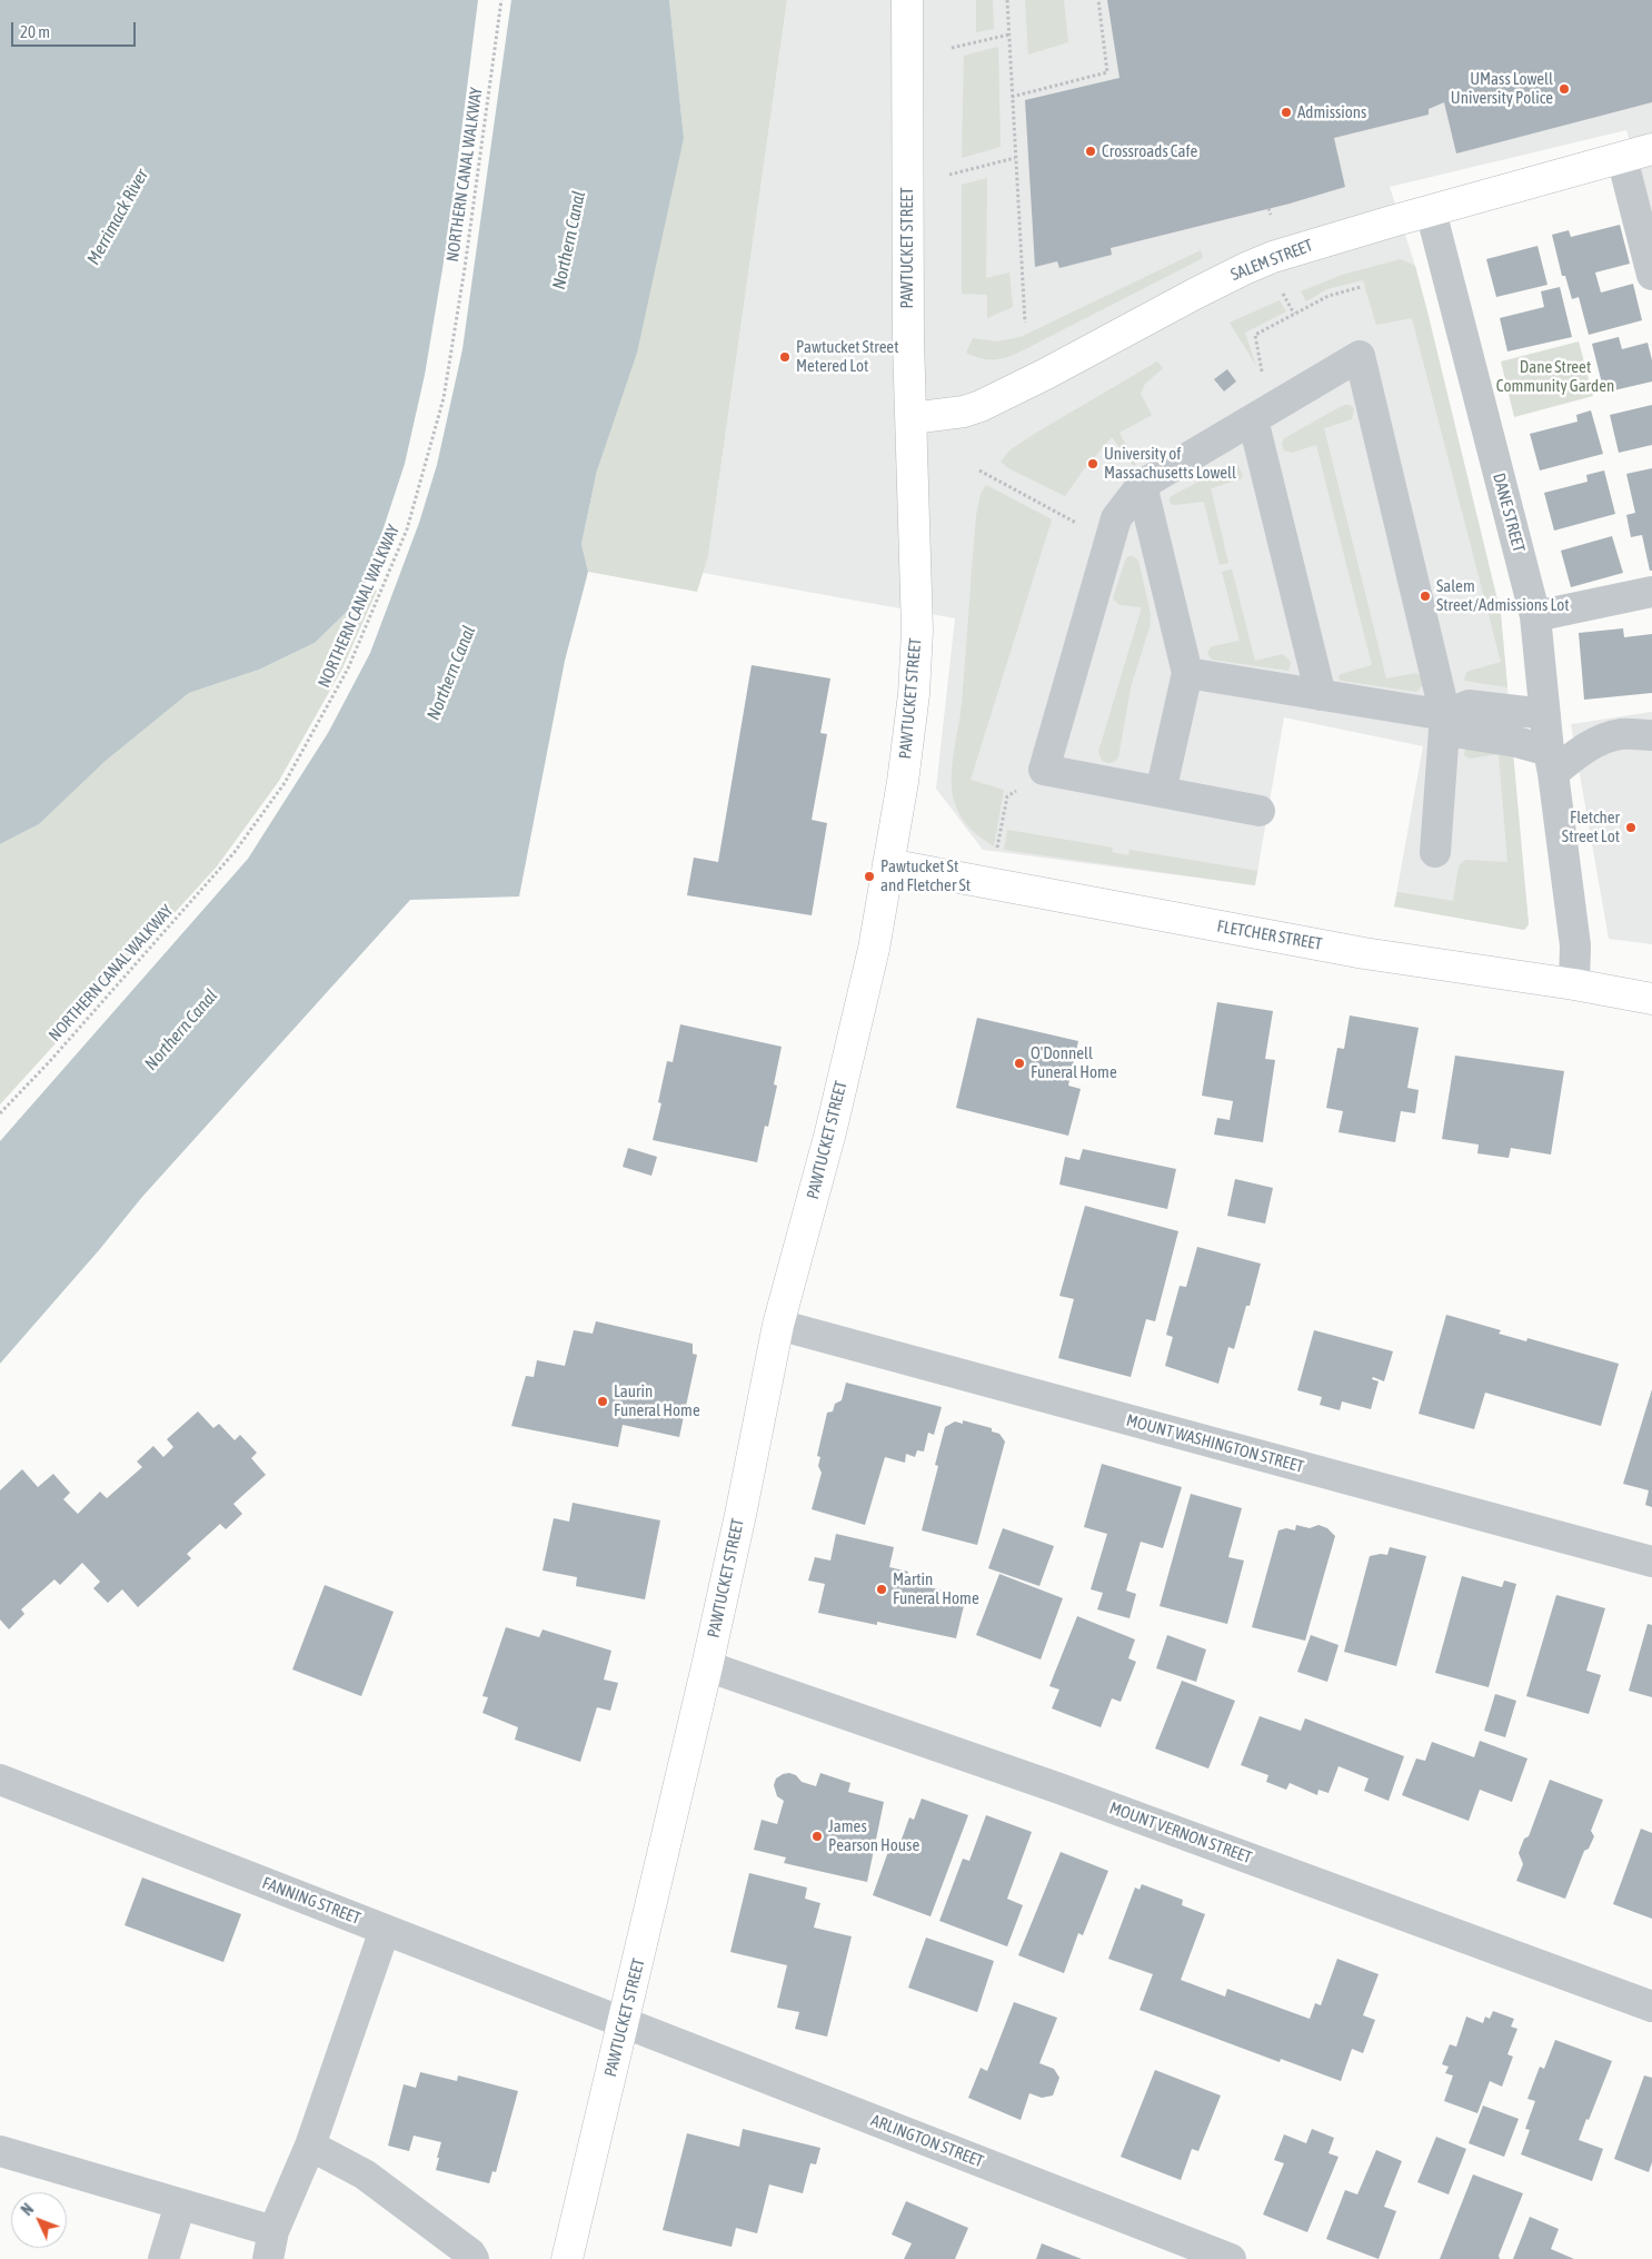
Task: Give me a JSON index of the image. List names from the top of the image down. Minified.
{"streets":{"main road":["PAWTUCKET STREET","SALEM STREET","FLETCHER STREET"],"street":["DANE STREET","MOUNT WASHINGTON STREET","MOUNT VERNON STREET","FANNING STREET","ARLINGTON STREET"],"path":["NORTHERN CANAL WALKWAY"]},"crossings":[["PAWTUCKET STREET","SALEM STREET"],["PAWTUCKET STREET","FLETCHER STREET"],["PAWTUCKET STREET","MOUNT WASHINGTON STREET"],["PAWTUCKET STREET","MOUNT VERNON STREET"],["PAWTUCKET STREET","FANNING STREET"],["PAWTUCKET STREET","ARLINGTON STREET"],["SALEM STREET","DANE STREET"],["DANE STREET","FLETCHER STREET"],["FANNING STREET","ARLINGTON STREET"]],"water":["Merrimack River","Northern Canal"],"parks":["Dane Street Community Garden"],"places":["UMass Lowell University Police","Admissions","Crossroads Cafe","Pawtucket Street Metered Lot","University of Massachusetts Lowell","Salem Street/Admissions Lot","Fletcher Street Lot","Pawtucket St and Fletcher St","O'Donnell Funeral Home","Laurin Funeral Home","Martin Funeral Home","James Pearson House"],"scale_bar":"20 m","north":"top left"}
